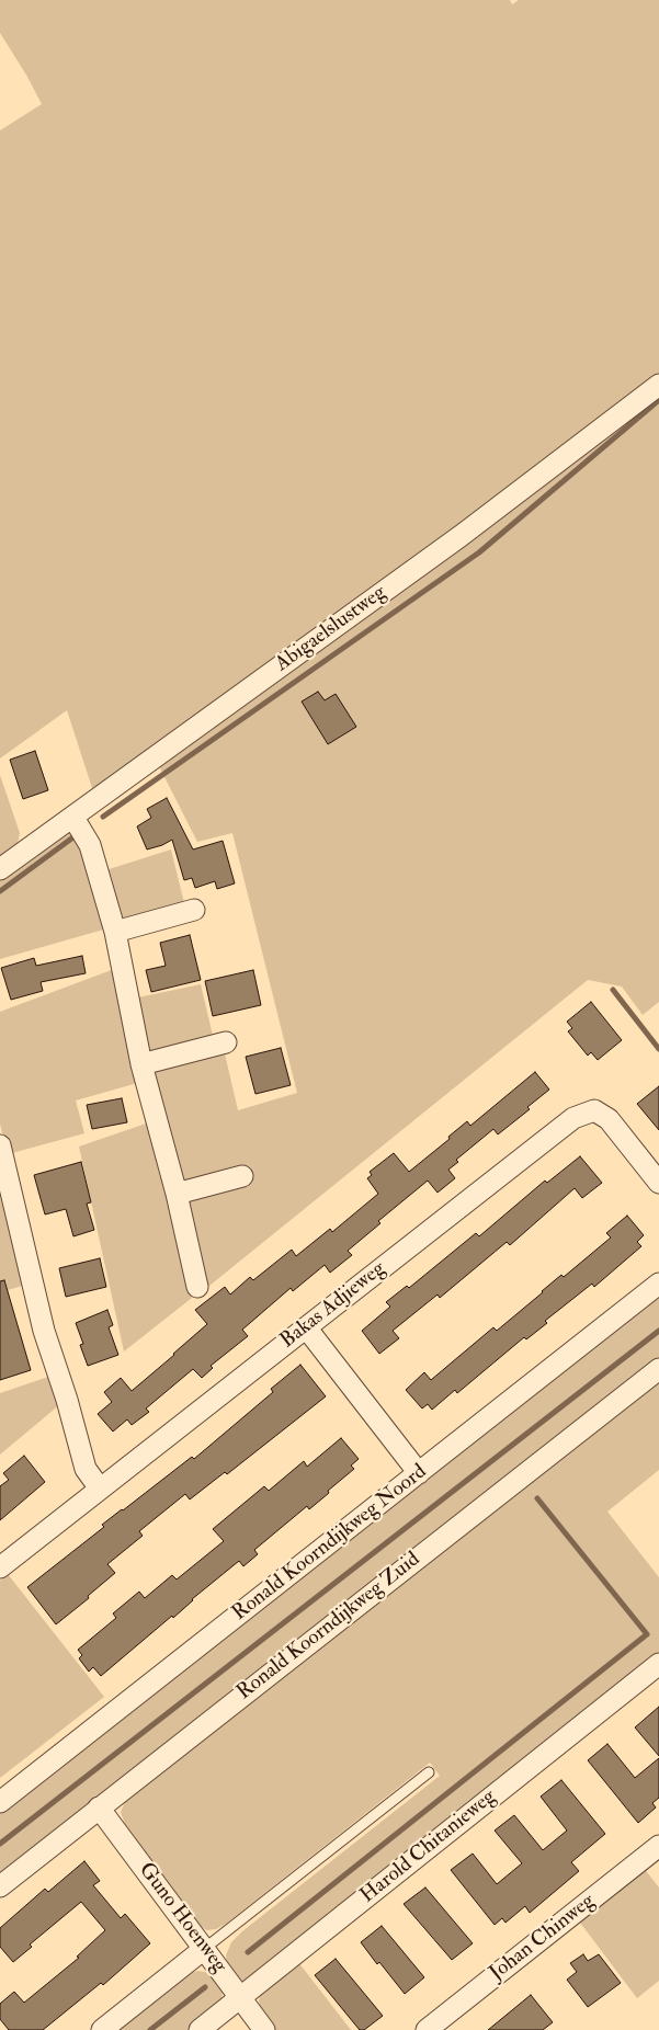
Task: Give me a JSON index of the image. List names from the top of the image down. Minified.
{"streets":{"street":["Abigaelslustweg","Bakas Adjieweg","Ronald Koorndijkweg Noord","Ronald Koorndijkweg Zuid","Harold Chitanieweg","Guno Hoenweg","Johan Chinweg"]},"crossings":[["Ronald Koorndijkweg Zuid","Guno Hoenweg"],["Harold Chitanieweg","Guno Hoenweg"]]}
